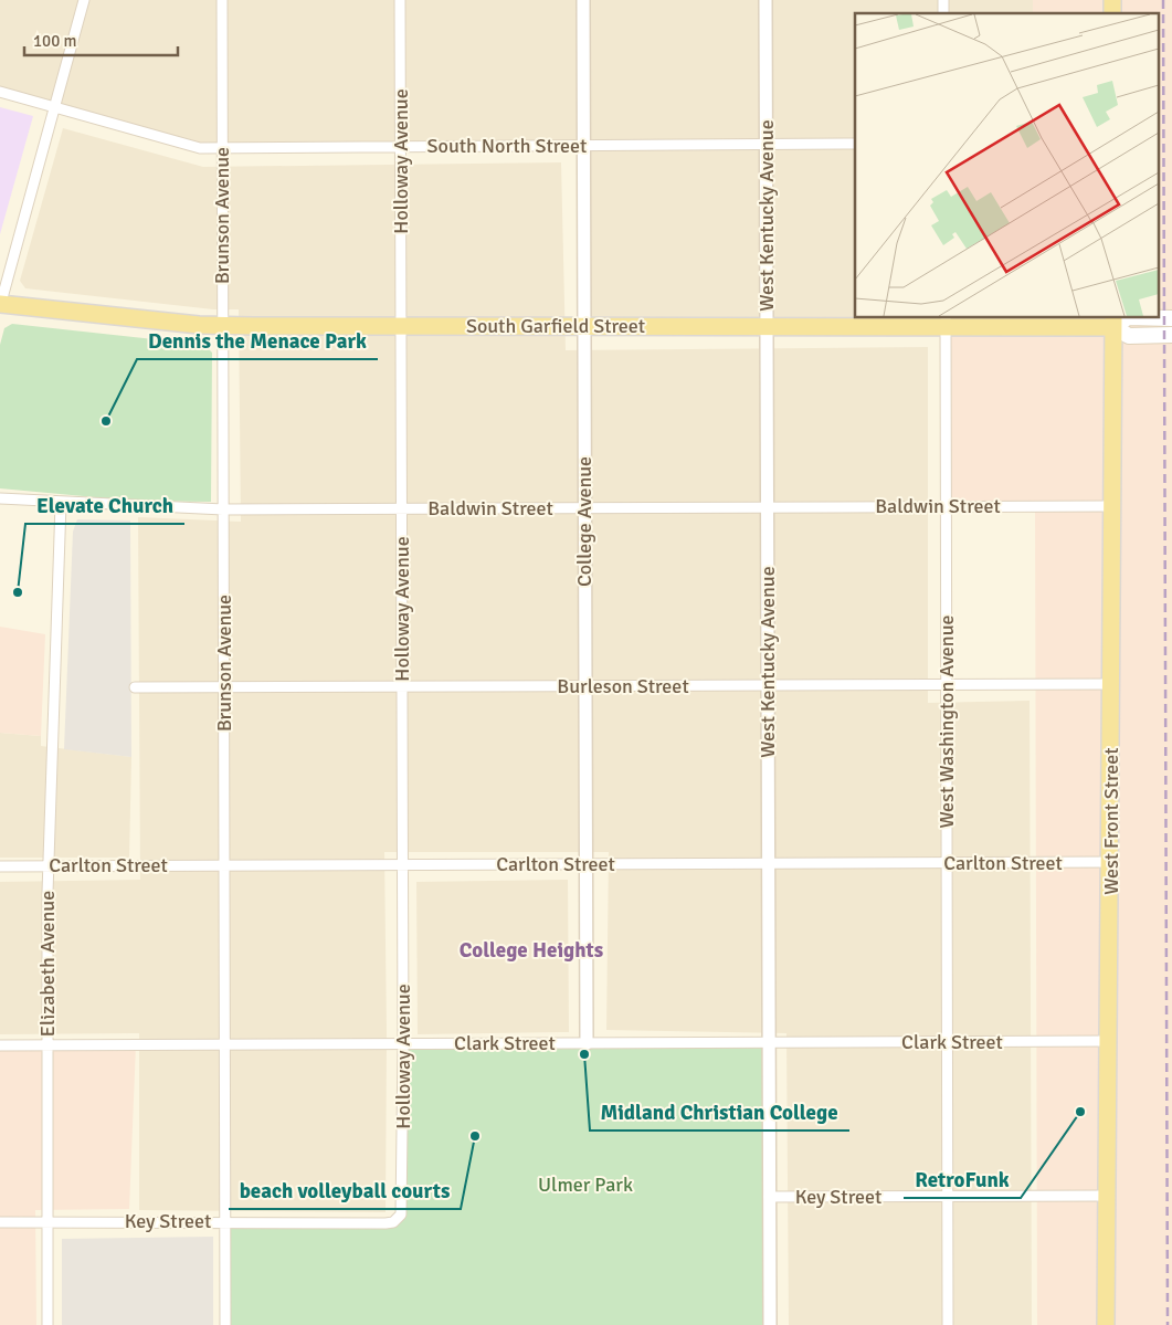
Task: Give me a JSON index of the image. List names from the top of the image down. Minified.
{"streets":{"main road":["South Garfield Street","West Front Street"],"street":["South North Street","Holloway Avenue","Brunson Avenue","West Kentucky Avenue","Baldwin Street","College Avenue","Burleson Street","West Washington Avenue","Carlton Street","Elizabeth Avenue","Clark Street","Key Street"]},"crossings":[["South North Street","Holloway Avenue"],["South North Street","Brunson Avenue"],["South North Street","West Kentucky Avenue"],["South North Street","College Avenue"],["Holloway Avenue","South Garfield Street"],["Holloway Avenue","Baldwin Street"],["Holloway Avenue","Burleson Street"],["Holloway Avenue","Carlton Street"],["Holloway Avenue","Clark Street"],["Holloway Avenue","Key Street"],["Brunson Avenue","South Garfield Street"],["Brunson Avenue","Baldwin Street"],["Brunson Avenue","Burleson Street"],["Brunson Avenue","Carlton Street"],["Brunson Avenue","Clark Street"],["Brunson Avenue","Key Street"],["West Kentucky Avenue","South Garfield Street"],["West Kentucky Avenue","Baldwin Street"],["West Kentucky Avenue","Burleson Street"],["West Kentucky Avenue","Carlton Street"],["West Kentucky Avenue","Clark Street"],["West Kentucky Avenue","Key Street"],["South Garfield Street","College Avenue"],["South Garfield Street","West Washington Avenue"],["South Garfield Street","West Front Street"],["Baldwin Street","College Avenue"],["Baldwin Street","West Washington Avenue"],["Baldwin Street","West Front Street"],["Baldwin Street","Elizabeth Avenue"],["College Avenue","Burleson Street"],["College Avenue","Carlton Street"],["College Avenue","Clark Street"],["Burleson Street","West Washington Avenue"],["Burleson Street","West Front Street"],["West Washington Avenue","Carlton Street"],["West Washington Avenue","Clark Street"],["West Washington Avenue","Key Street"],["West Front Street","Carlton Street"],["West Front Street","Clark Street"],["West Front Street","Key Street"],["Carlton Street","Elizabeth Avenue"],["Elizabeth Avenue","Clark Street"],["Elizabeth Avenue","Key Street"]],"districts":["College Heights"],"parks":["Ulmer Park"],"places":["Dennis the Menace Park","Elevate Church","Midland Christian College","RetroFunk","beach volleyball courts"],"scale_bar":"100 m"}
